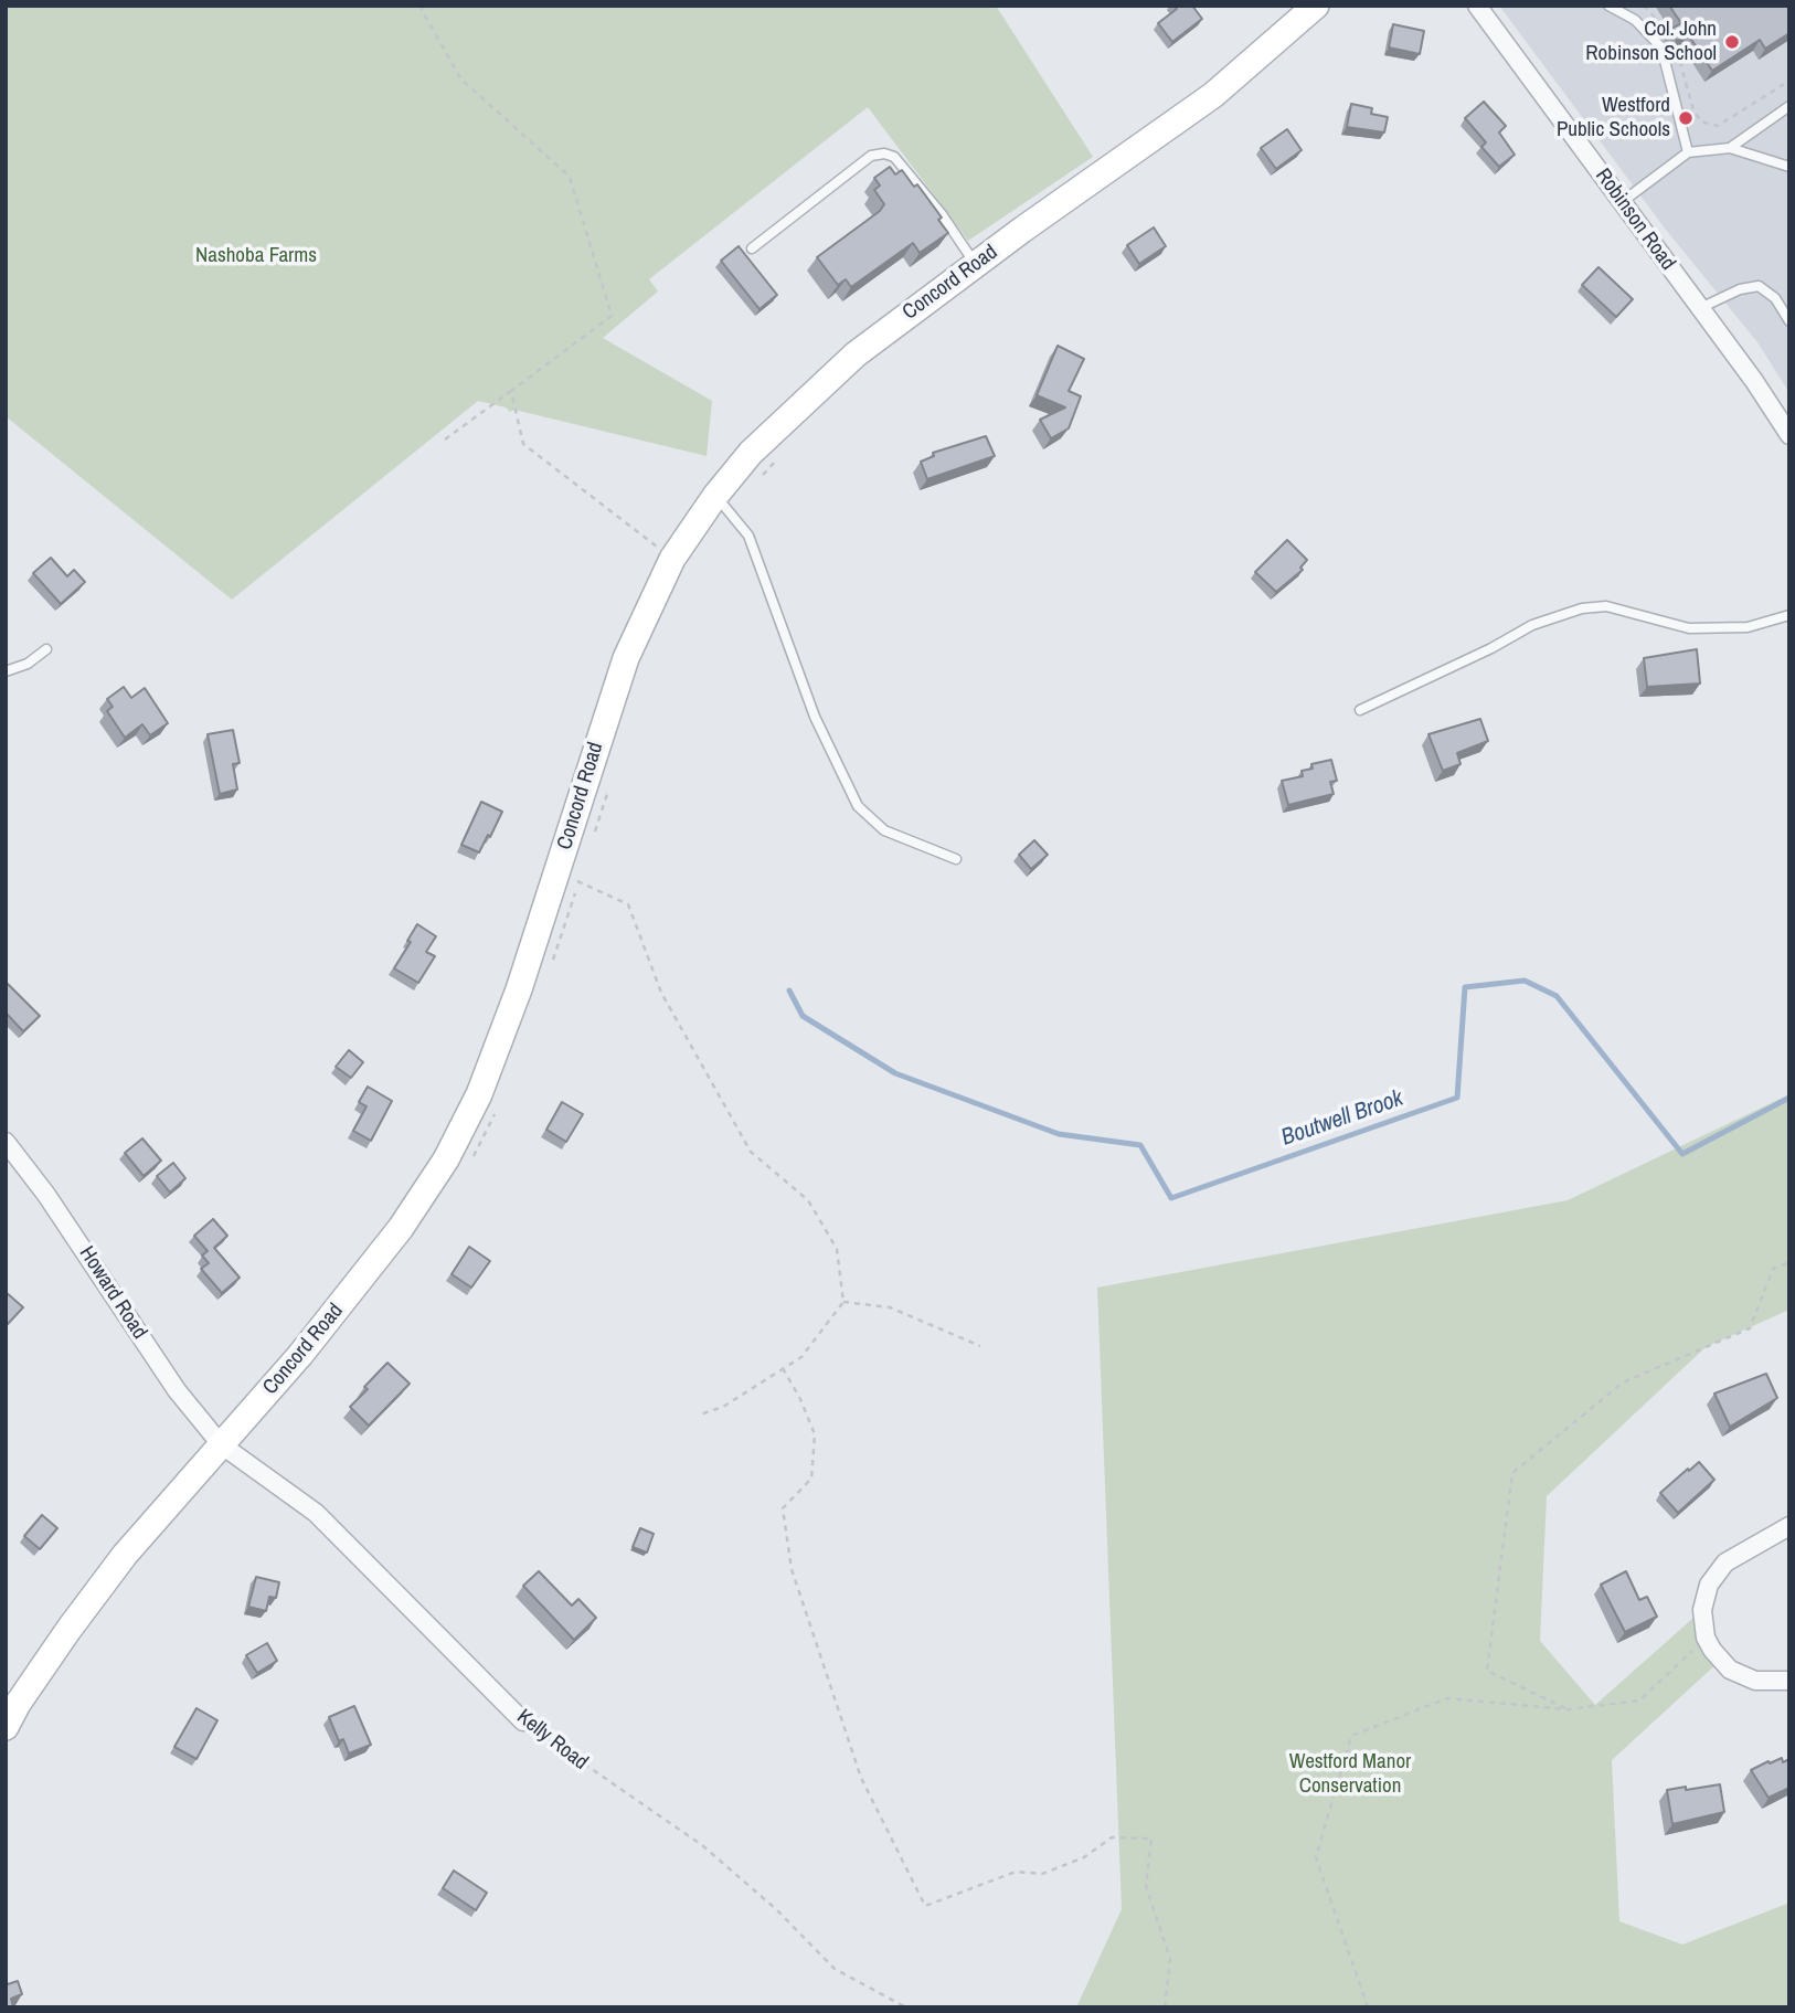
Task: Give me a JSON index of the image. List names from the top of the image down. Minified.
{"streets":{"main road":["Concord Road"],"street":["Robinson Road","Howard Road","Kelly Road"]},"crossings":[["Concord Road","Howard Road"],["Concord Road","Kelly Road"],["Howard Road","Kelly Road"]],"water":["Boutwell Brook"],"parks":["Nashoba Farms","Westford Manor Conservation"],"places":["Col. John Robinson School","Westford Public Schools"]}
